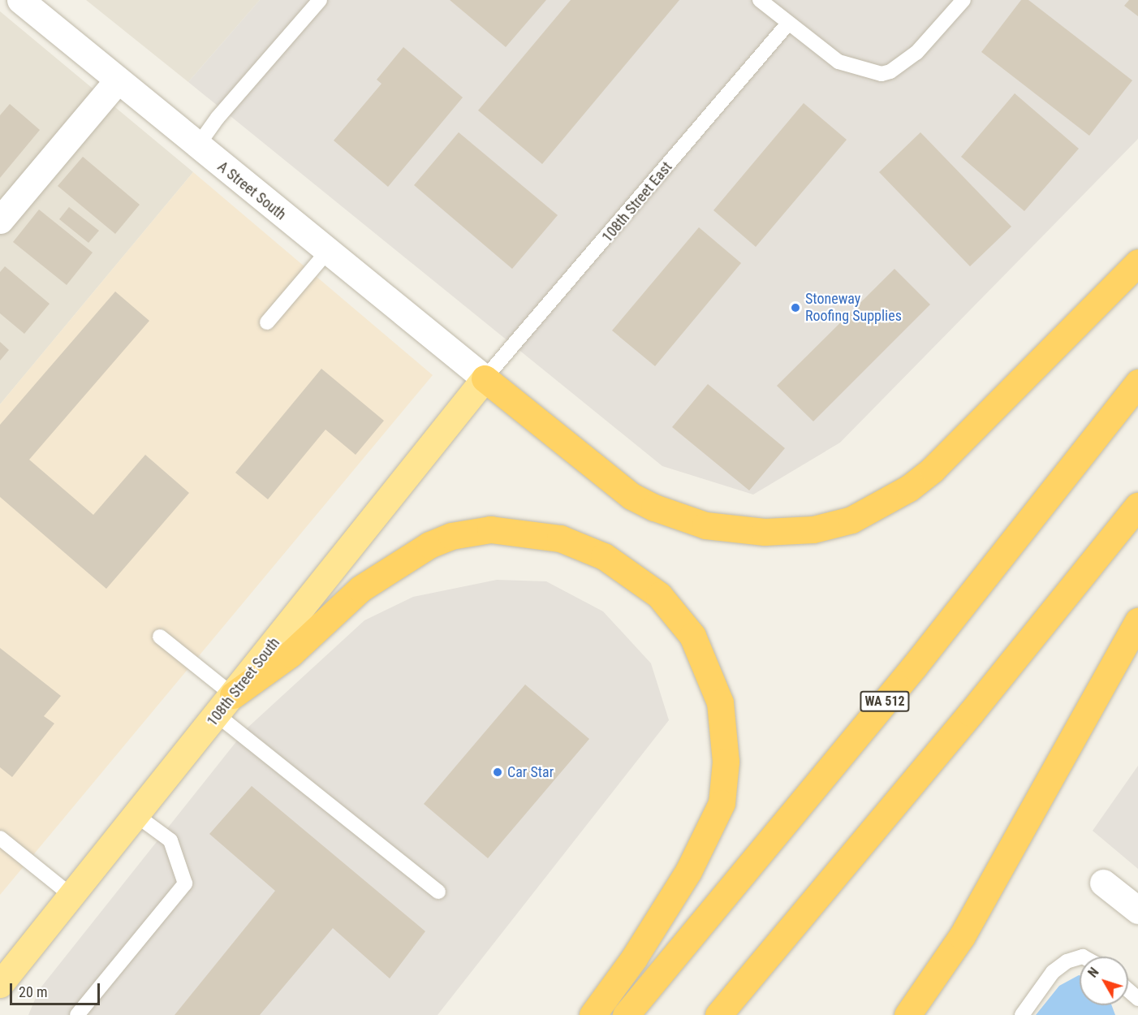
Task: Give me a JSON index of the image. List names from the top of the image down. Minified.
{"streets":{"highway":["WA 512"],"main road":["108th Street South"],"street":["A Street South"],"lane":["108th Street East"]},"crossings":[["A Street South","108th Street East"],["A Street South","108th Street South"],["108th Street East","108th Street South"]],"places":["Stoneway Roofing Supplies","Car Star"],"scale_bar":"20 m","north":"top left"}
